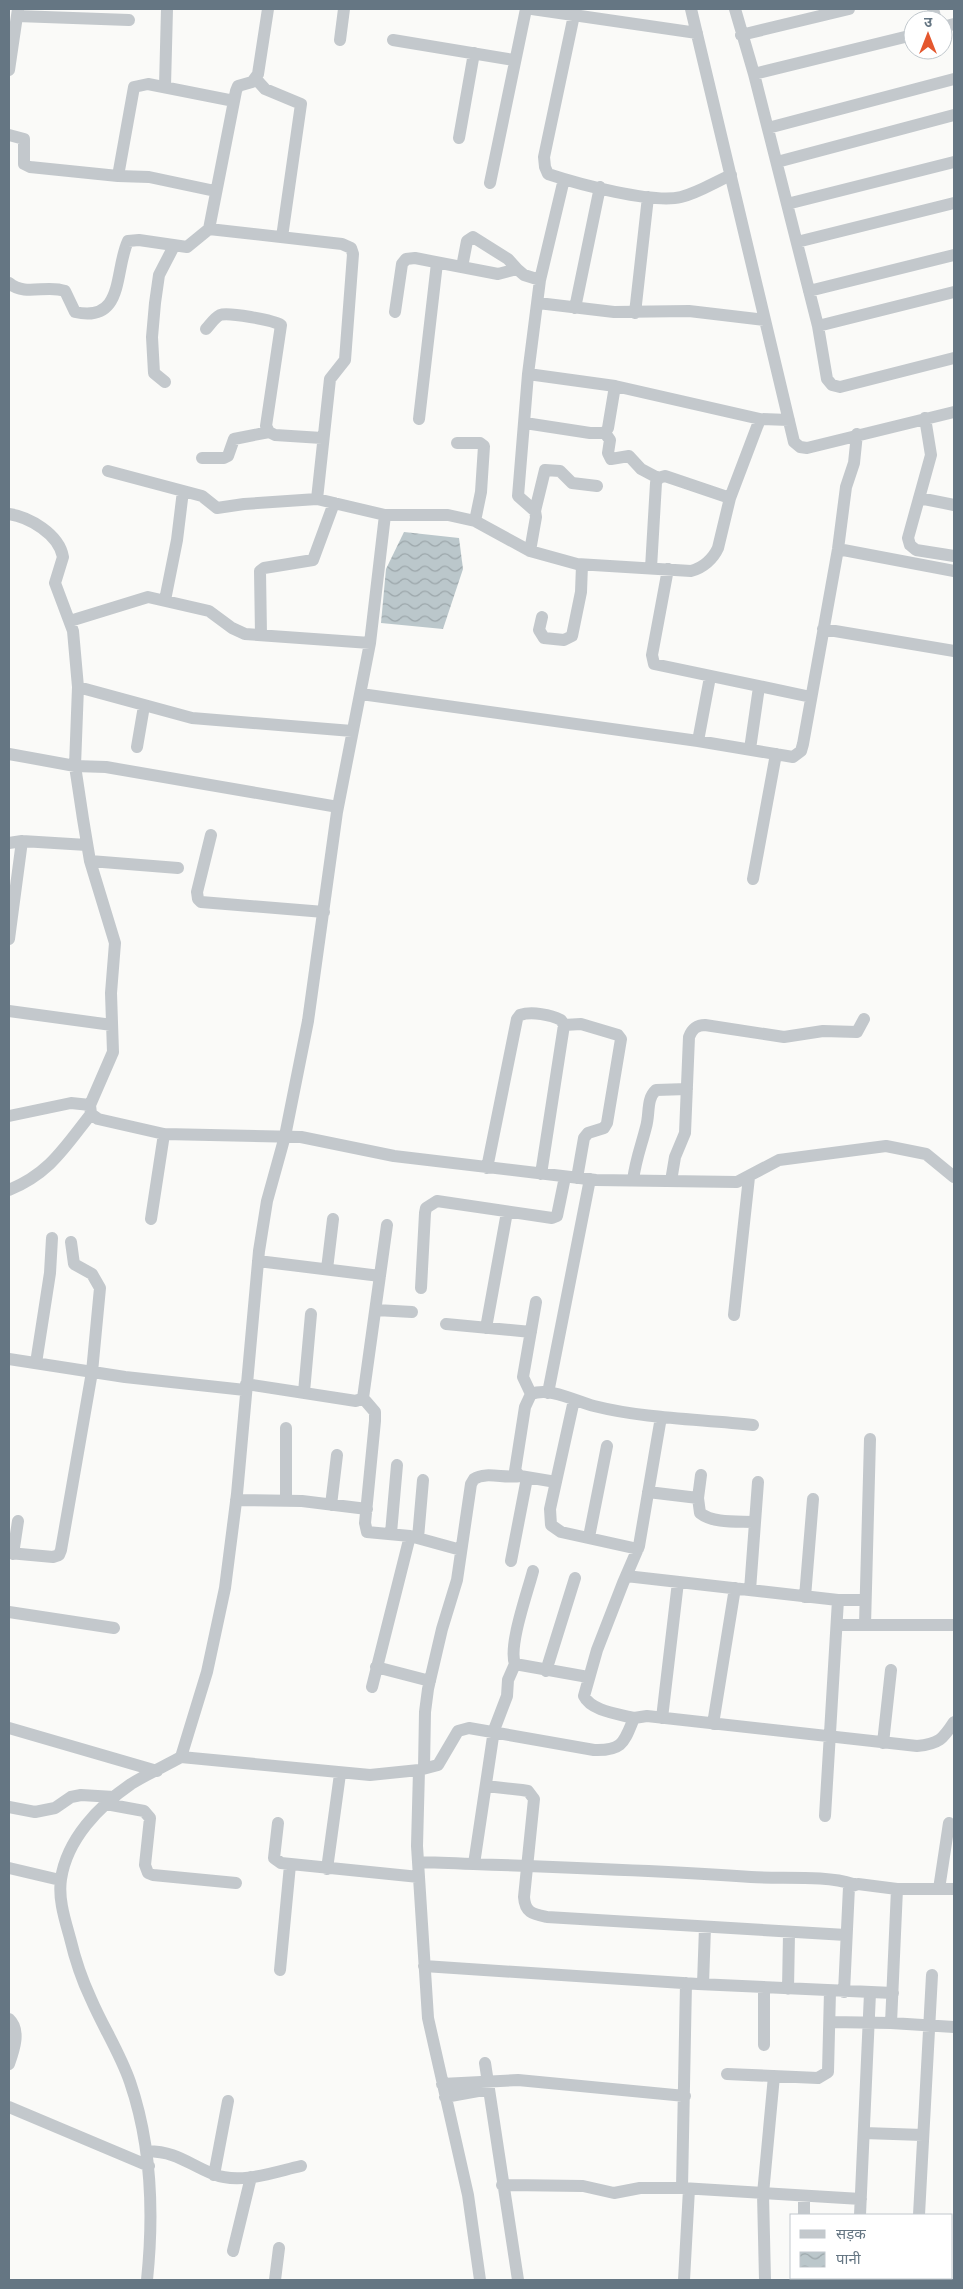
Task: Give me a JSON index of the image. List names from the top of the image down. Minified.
{"legend":["सड़क","पानी"],"north":"top"}
